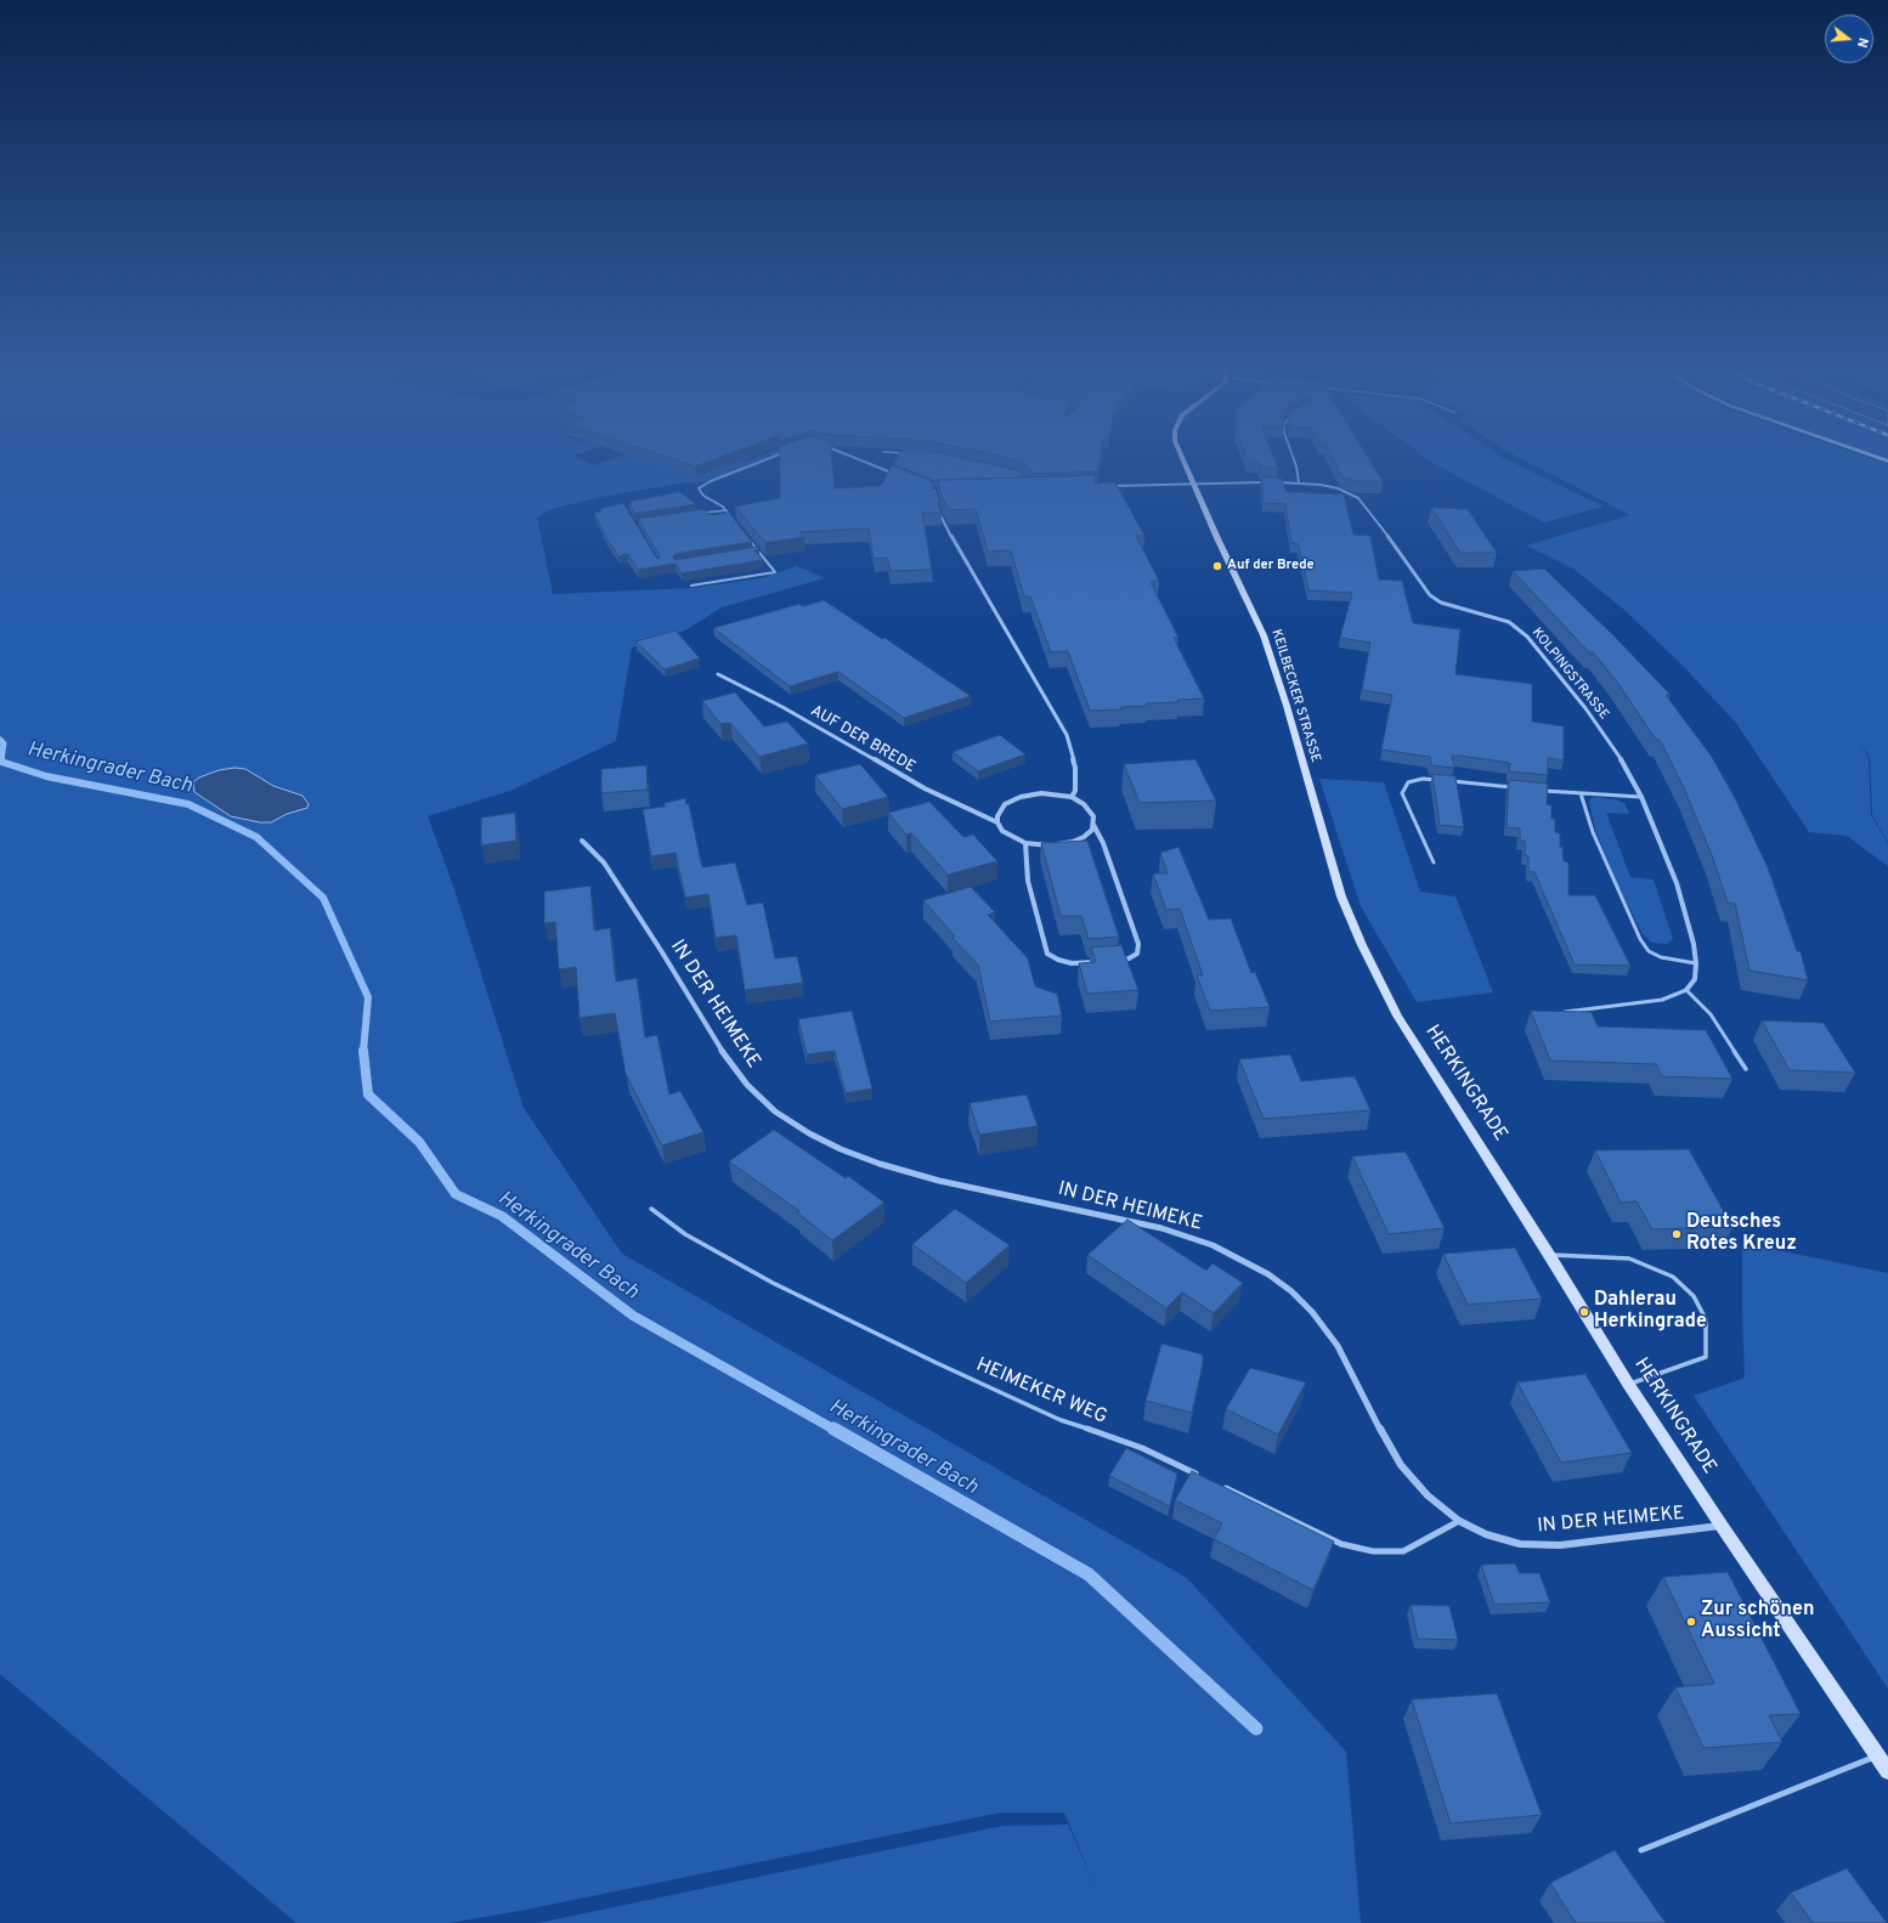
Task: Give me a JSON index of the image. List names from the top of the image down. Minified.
{"streets":{"main road":["KEILBECKER STRASSE","HERKINGRADE"],"street":["KOLPINGSTRASSE","AUF DER BREDE","IN DER HEIMEKE"],"lane":["HEIMEKER WEG"]},"crossings":[["KEILBECKER STRASSE","HERKINGRADE"],["IN DER HEIMEKE","HERKINGRADE"]],"water":["Herkingrader Bach"],"places":["Auf der Brede","Deutsches Rotes Kreuz","Dahlerau Herkingrade","Zur schönen Aussicht"],"north":"right"}
